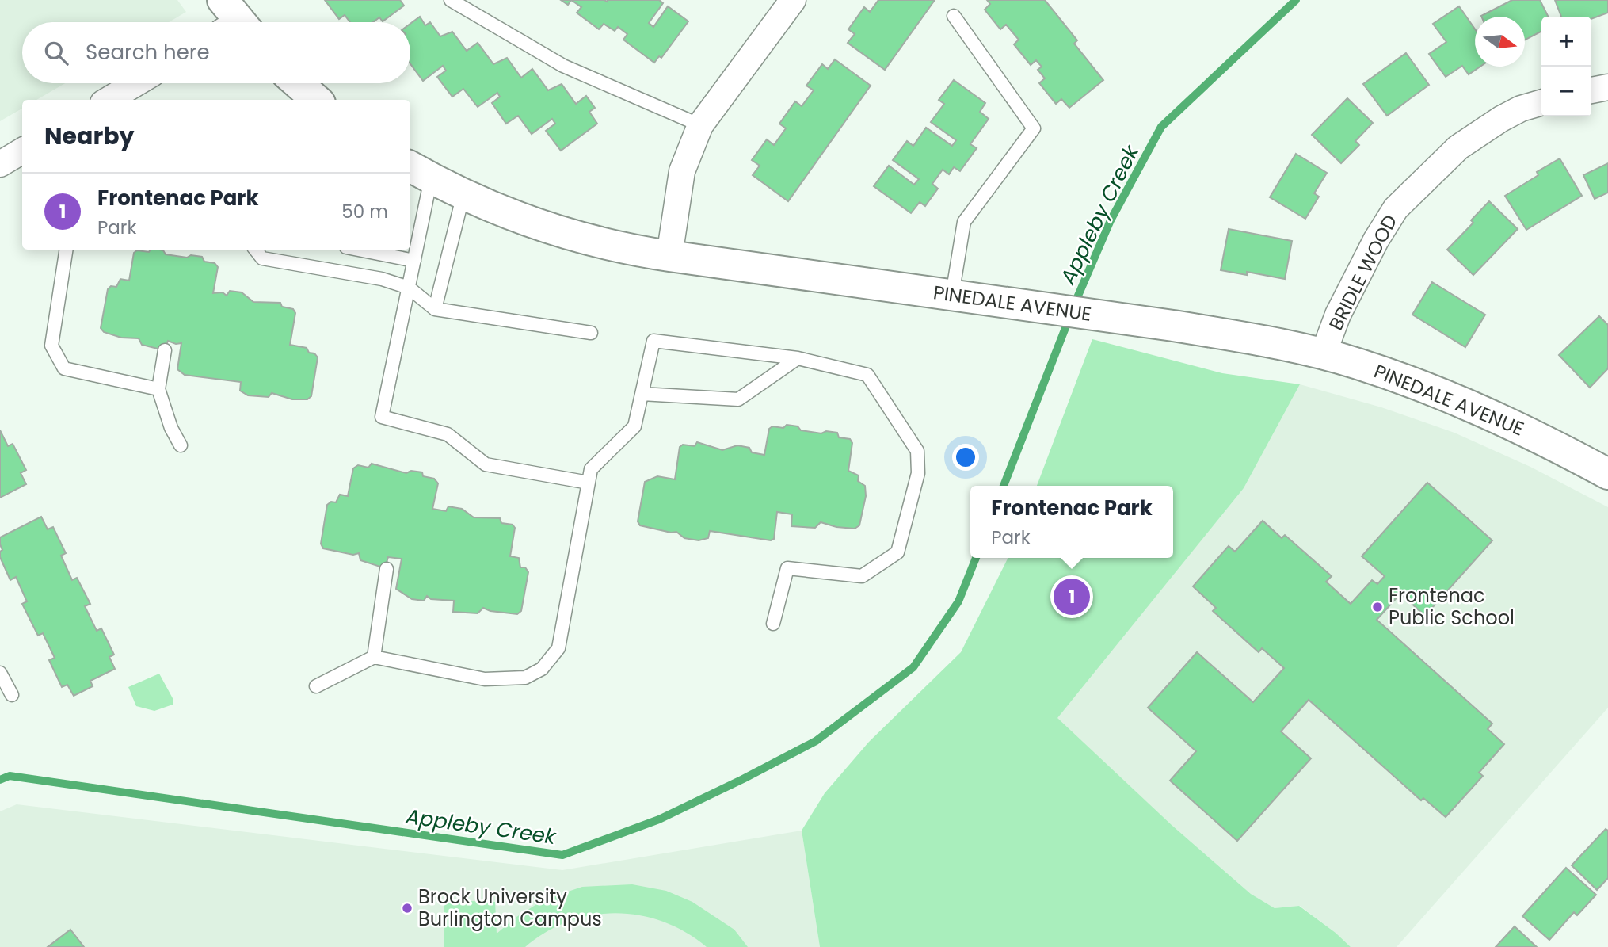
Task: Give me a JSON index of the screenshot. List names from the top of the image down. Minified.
{"streets":{"street":["BRIDLE WOOD","PINEDALE AVENUE"]},"crossings":[["BRIDLE WOOD","PINEDALE AVENUE"]],"water":["Appleby Creek"],"places":["Frontenac Public School","Brock University Burlington Campus"],"north":"right","page":{"map_buttons":["+","−"],"search":"Search here","heading":"Nearby","list":[{"mark":"1","name":"Frontenac Park","note":"Park","value":"50 m"}],"popup":["Frontenac Park","Park"],"pins":"1"}}
